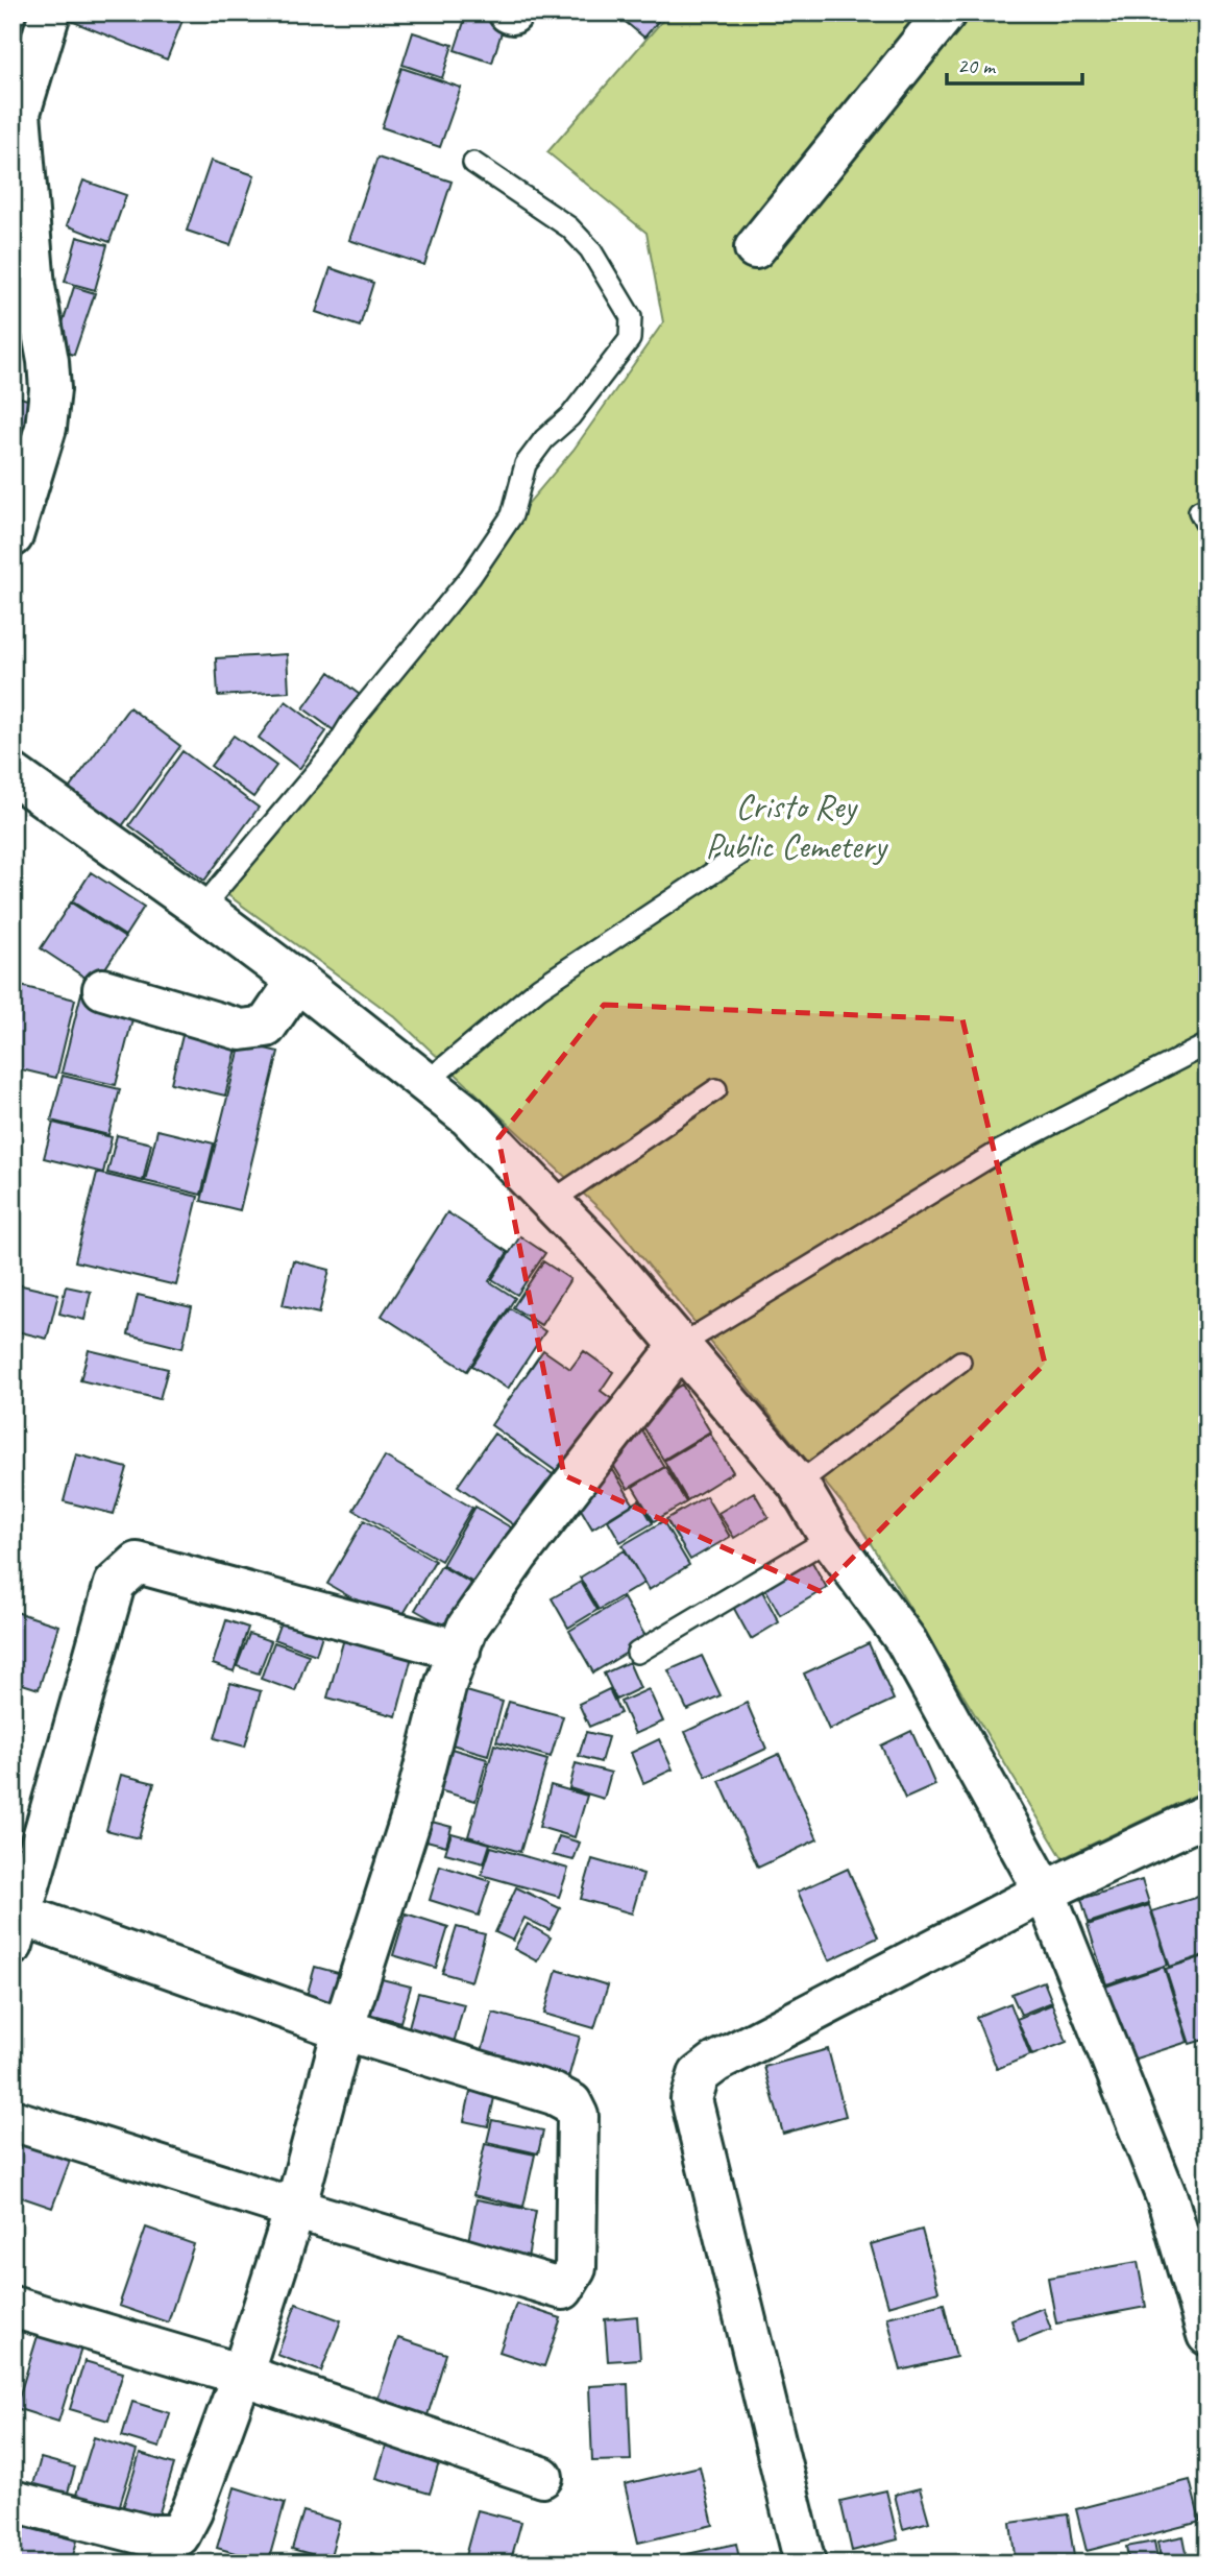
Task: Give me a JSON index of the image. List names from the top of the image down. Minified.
{"parks":["Cristo Rey Public Cemetery"],"scale_bar":"20 m"}
